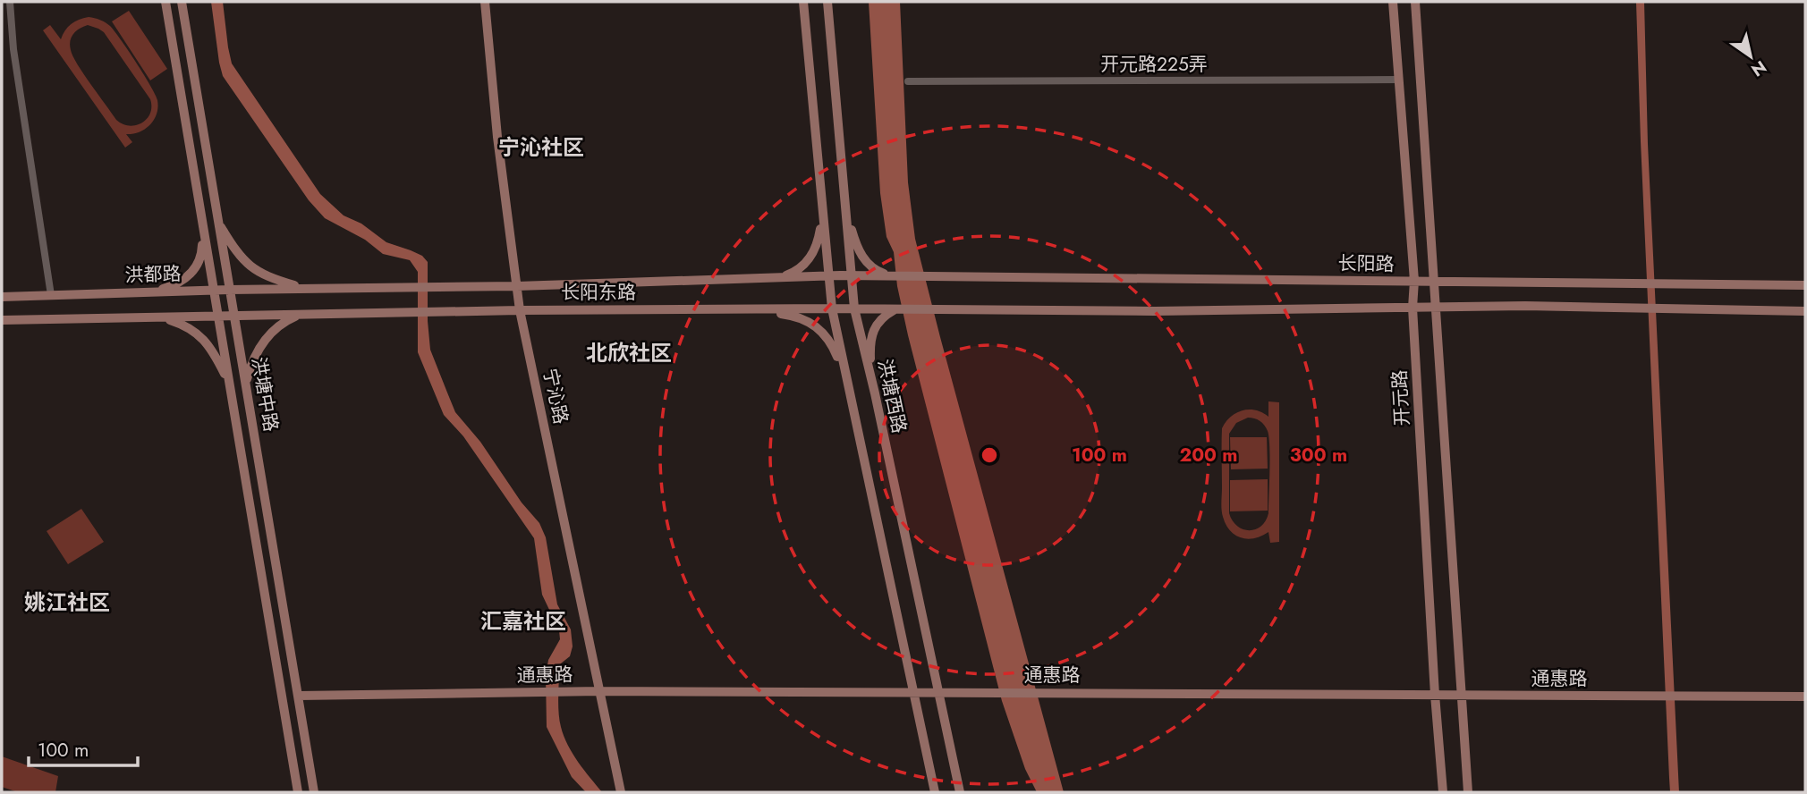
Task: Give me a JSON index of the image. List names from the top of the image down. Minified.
{"streets":{"main road":["长阳路","洪都路","长阳东路","洪塘中路","宁沁路","洪塘西路","开元路","通惠路"],"street":["开元路225弄"]},"crossings":[["开元路225弄","开元路"],["长阳路","长阳东路"],["长阳路","开元路"],["洪都路","长阳东路"],["洪都路","洪塘中路"],["长阳东路","宁沁路"],["长阳东路","洪塘西路"],["长阳东路","开元路"],["洪塘中路","通惠路"],["宁沁路","通惠路"],["洪塘西路","通惠路"],["开元路","通惠路"]],"districts":["宁沁社区","北欣社区","姚江社区","汇嘉社区"],"scale_bar":"100 m","north":"bottom right","rings":["100 m","200 m","300 m"]}
